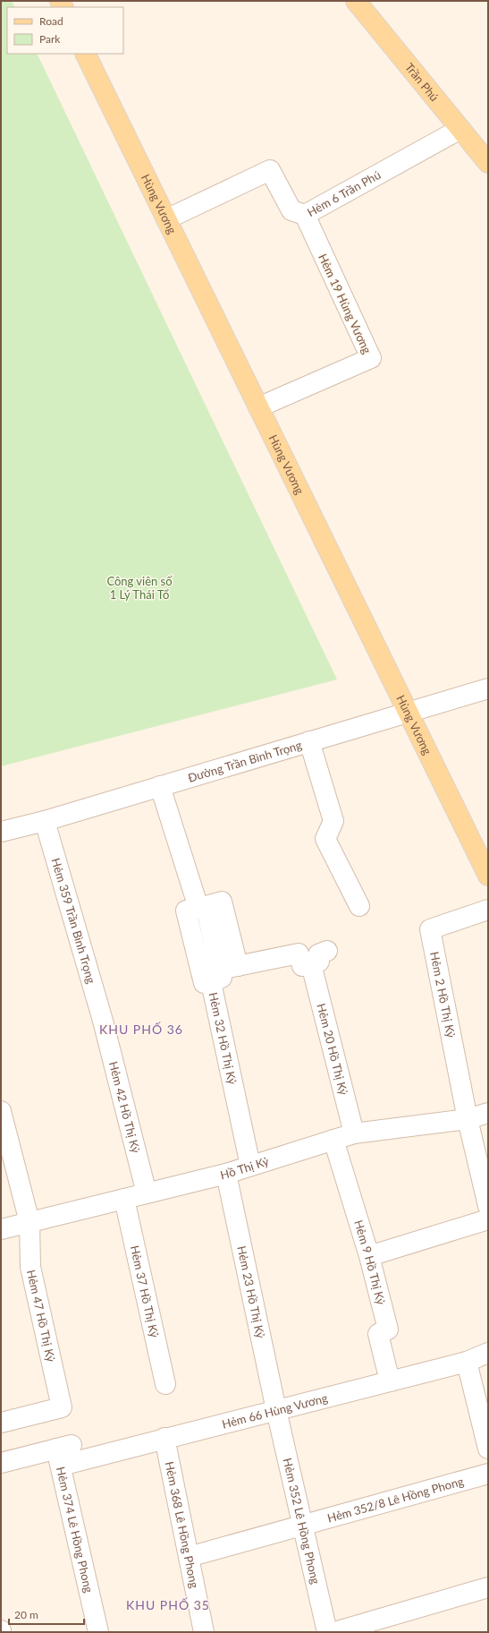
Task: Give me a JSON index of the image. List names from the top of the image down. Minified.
{"streets":{"main road":["Trần Phú","Hùng Vương"],"street":["Hẻm 6 Trần Phú","Hẻm 19 Hùng Vương","Đường Trần Bình Trọng","Hẻm 359 Trần Bình Trọng","Hẻm 2 Hồ Thị Kỷ","Hẻm 32 Hồ Thị Kỷ","Hẻm 20 Hồ Thị Kỷ","Hẻm 42 Hồ Thị Kỷ","Hồ Thị Kỷ","Hẻm 9 Hồ Thị Kỷ","Hẻm 37 Hồ Thị Kỷ","Hẻm 23 Hồ Thị Kỷ","Hẻm 47 Hồ Thị Kỷ","Hẻm 66 Hùng Vương","Hẻm 352/8 Lê Hồng Phong","Hẻm 352 Lê Hồng Phong","Hẻm 368 Lê Hồng Phong","Hẻm 374 Lê Hồng Phong"]},"crossings":[["Trần Phú","Hẻm 6 Trần Phú"],["Hẻm 6 Trần Phú","Hùng Vương"],["Hẻm 6 Trần Phú","Hẻm 19 Hùng Vương"],["Hùng Vương","Hẻm 19 Hùng Vương"],["Hùng Vương","Đường Trần Bình Trọng"],["Đường Trần Bình Trọng","Hẻm 359 Trần Bình Trọng"],["Hẻm 359 Trần Bình Trọng","Hẻm 42 Hồ Thị Kỷ"],["Hẻm 2 Hồ Thị Kỷ","Hồ Thị Kỷ"],["Hẻm 32 Hồ Thị Kỷ","Hồ Thị Kỷ"],["Hẻm 20 Hồ Thị Kỷ","Hồ Thị Kỷ"],["Hẻm 42 Hồ Thị Kỷ","Hồ Thị Kỷ"],["Hồ Thị Kỷ","Hẻm 9 Hồ Thị Kỷ"],["Hồ Thị Kỷ","Hẻm 37 Hồ Thị Kỷ"],["Hồ Thị Kỷ","Hẻm 23 Hồ Thị Kỷ"],["Hồ Thị Kỷ","Hẻm 47 Hồ Thị Kỷ"],["Hẻm 9 Hồ Thị Kỷ","Hẻm 66 Hùng Vương"],["Hẻm 23 Hồ Thị Kỷ","Hẻm 66 Hùng Vương"],["Hẻm 23 Hồ Thị Kỷ","Hẻm 352 Lê Hồng Phong"],["Hẻm 66 Hùng Vương","Hẻm 352 Lê Hồng Phong"],["Hẻm 66 Hùng Vương","Hẻm 368 Lê Hồng Phong"],["Hẻm 66 Hùng Vương","Hẻm 374 Lê Hồng Phong"],["Hẻm 352/8 Lê Hồng Phong","Hẻm 352 Lê Hồng Phong"],["Hẻm 352/8 Lê Hồng Phong","Hẻm 368 Lê Hồng Phong"]],"districts":["KHU PHỐ 36","KHU PHỐ 35"],"parks":["Công viên số 1 Lý Thái Tổ"],"legend":["Road","Park"],"scale_bar":"20 m"}
